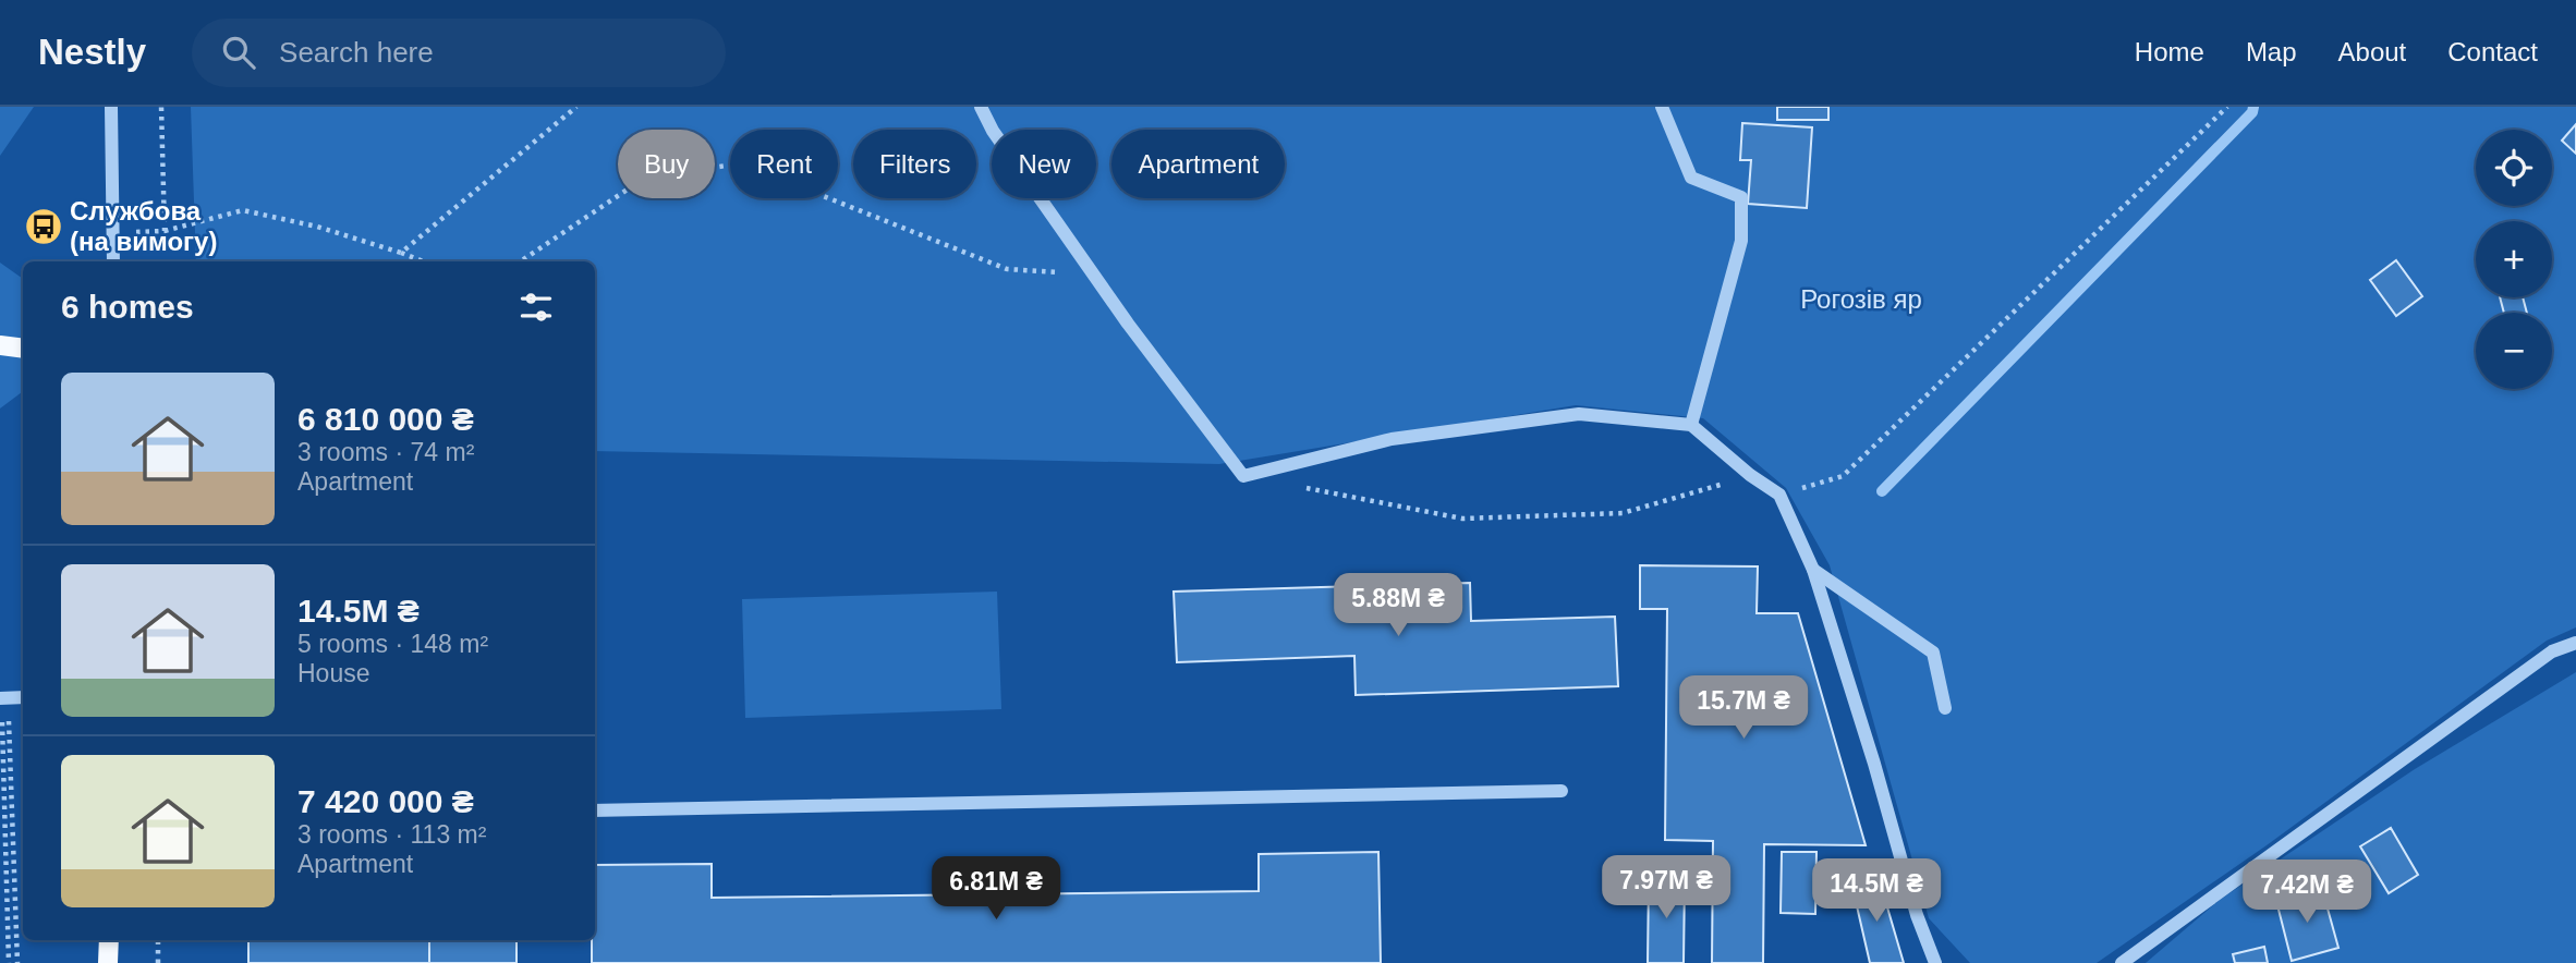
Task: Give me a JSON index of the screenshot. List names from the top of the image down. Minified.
{"parks":["Рогозів яр"],"places":{"bus stop":["Службова (на вимогу)"]},"page":{"header":"Nestly","search":"Search here","nav":["Home","Map","About","Contact"],"map_buttons":["+","−"],"chip":["Buy","Rent","Filters","New","Apartment"],"heading":"6 homes","list":[{"name":"6 810 000 ₴","note":"3 rooms · 74 m² · Apartment"},{"name":"14.5M ₴","note":"5 rooms · 148 m² · House"},{"name":"7 420 000 ₴","note":"3 rooms · 113 m² · Apartment"}],"price":["5.88M ₴","15.7M ₴","7.97M ₴","6.81M ₴","14.5M ₴","7.42M ₴"]}}
